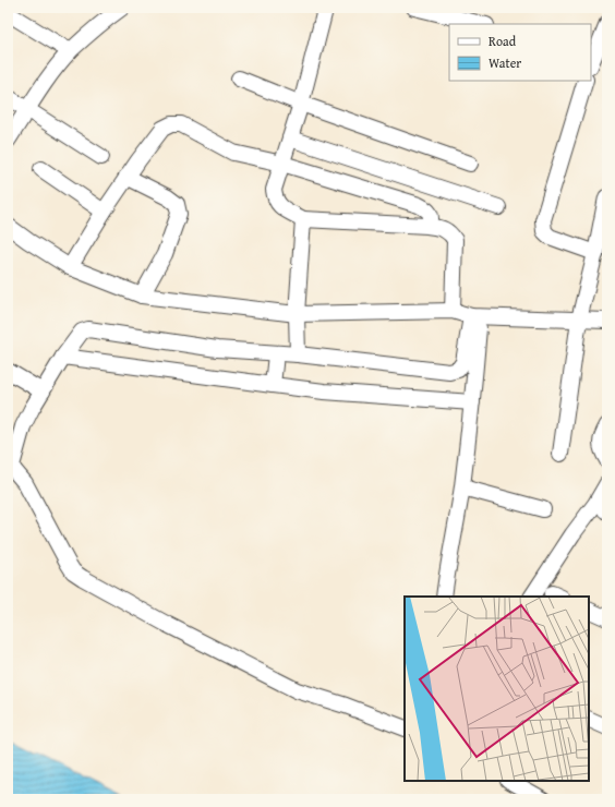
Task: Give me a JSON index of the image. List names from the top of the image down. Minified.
{"legend":["Road","Water"]}
